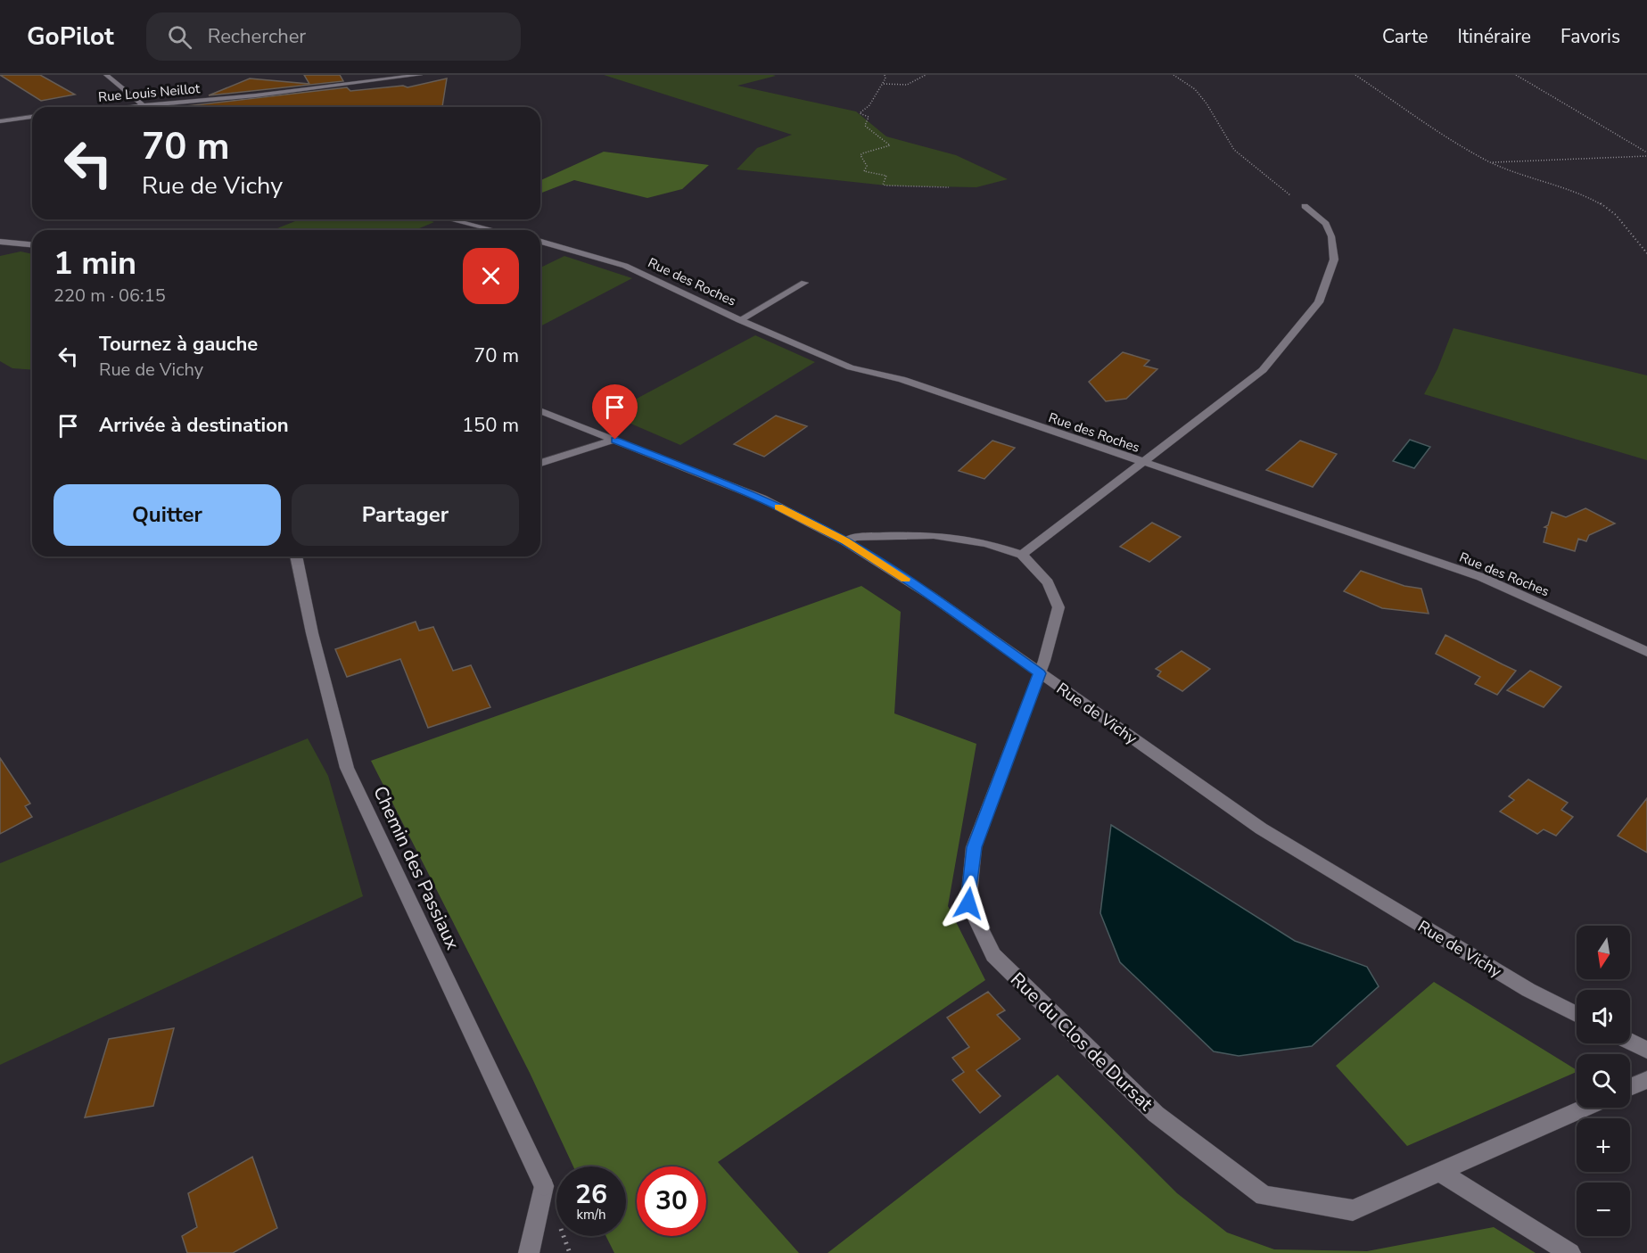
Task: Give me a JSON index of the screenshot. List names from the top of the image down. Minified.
{"streets":{"street":["Rue Louis Neillot","Rue des Roches","Rue de Vichy","Chemin des Passiaux","Rue du Clos de Dursat"]},"crossings":[["Rue de Vichy","Rue du Clos de Dursat"]],"north":"bottom","page":{"header":"GoPilot","search":"Rechercher","nav":["Carte","Itinéraire","Favoris"],"turn":["70 m","Rue de Vichy"],"heading":["1 min","220 m · 06:15"],"list":[{"name":"Tournez à gauche","note":"Rue de Vichy","value":"70 m"},{"name":"Arrivée à destination","value":"150 m"}],"buttons":["Quitter","Partager"],"map_buttons":["+","−"],"speed":"26 km/h","limit":"30"}}
